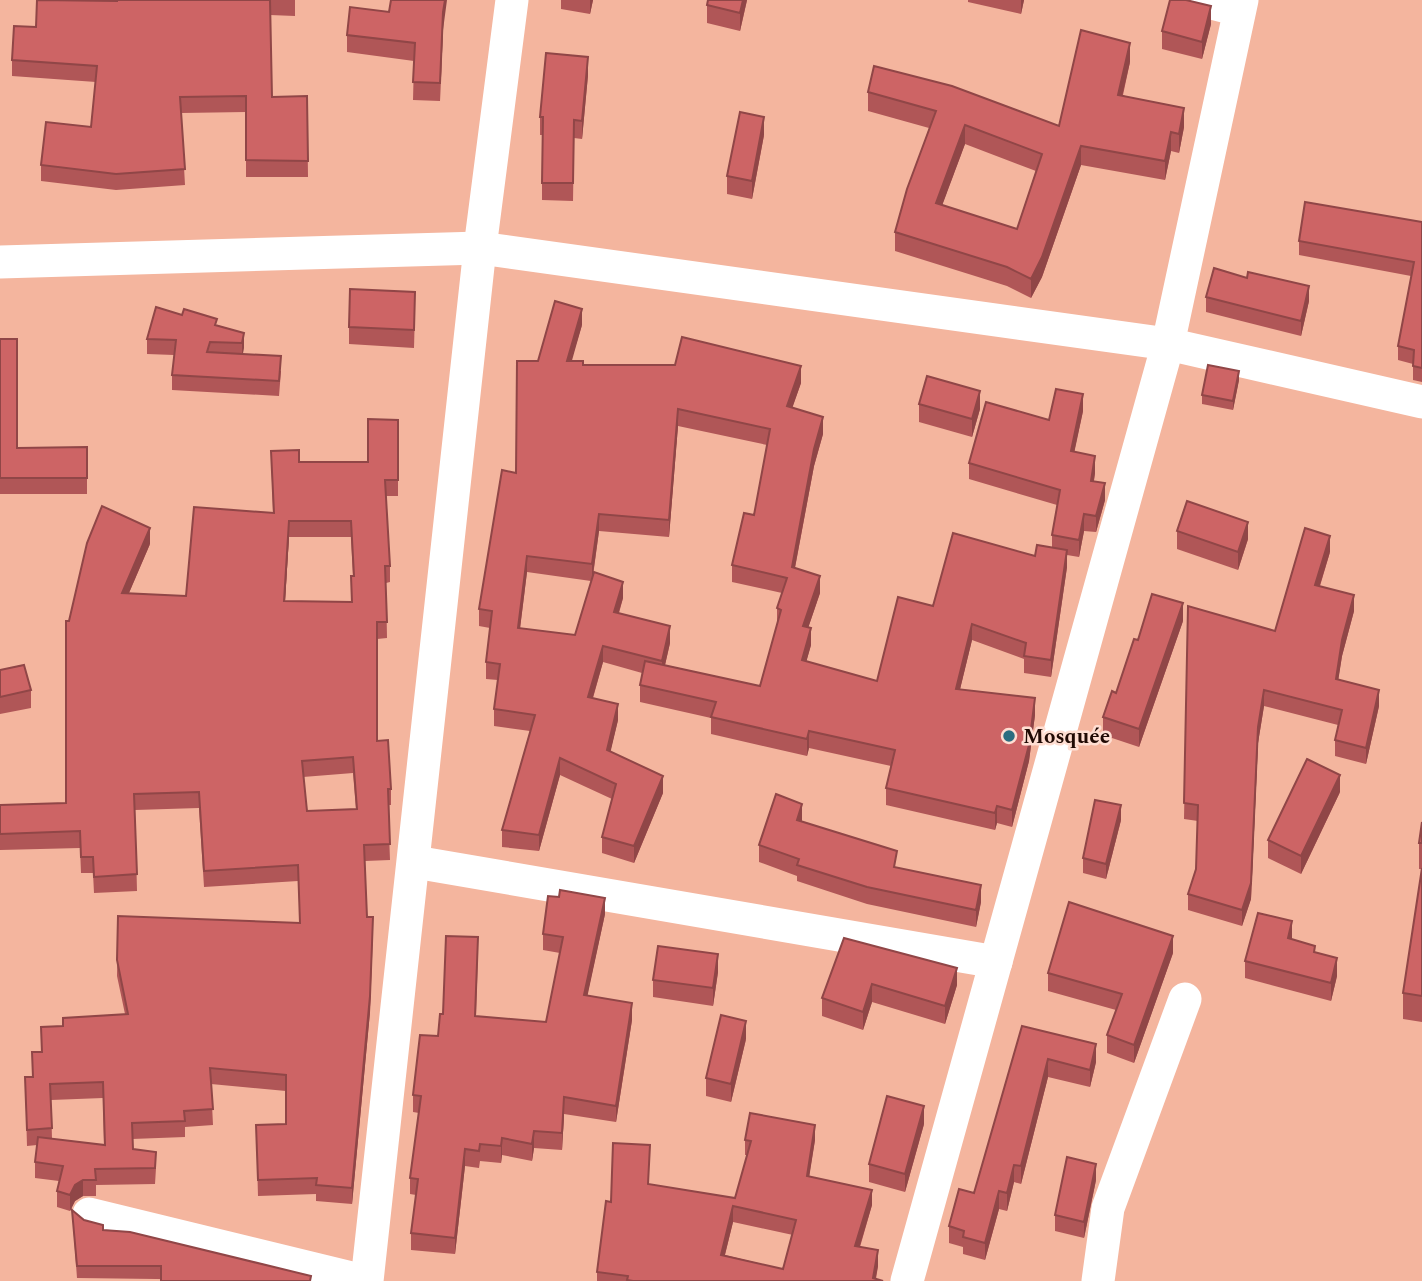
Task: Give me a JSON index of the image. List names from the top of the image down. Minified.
{"places":["Mosquée"]}
